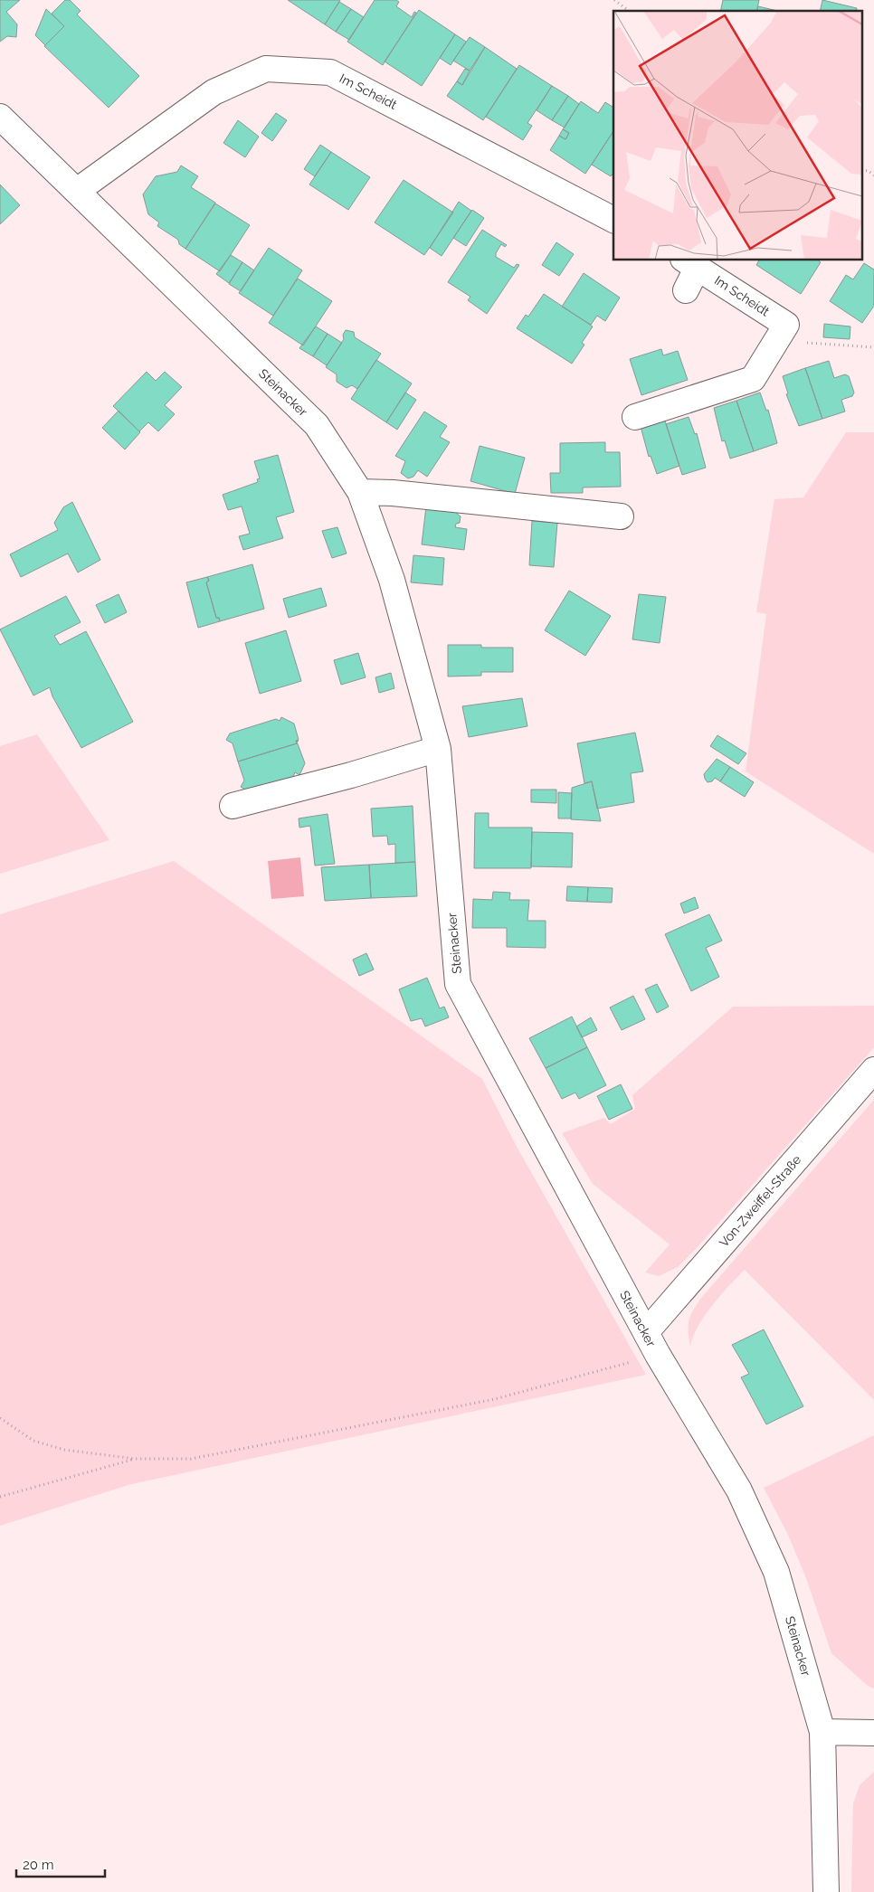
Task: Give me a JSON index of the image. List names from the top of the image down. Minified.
{"streets":{"street":["Im Scheidt","Steinacker","Von-Zweiffel-Straße"]},"crossings":[["Im Scheidt","Steinacker"],["Steinacker","Von-Zweiffel-Straße"]],"scale_bar":"20 m"}
